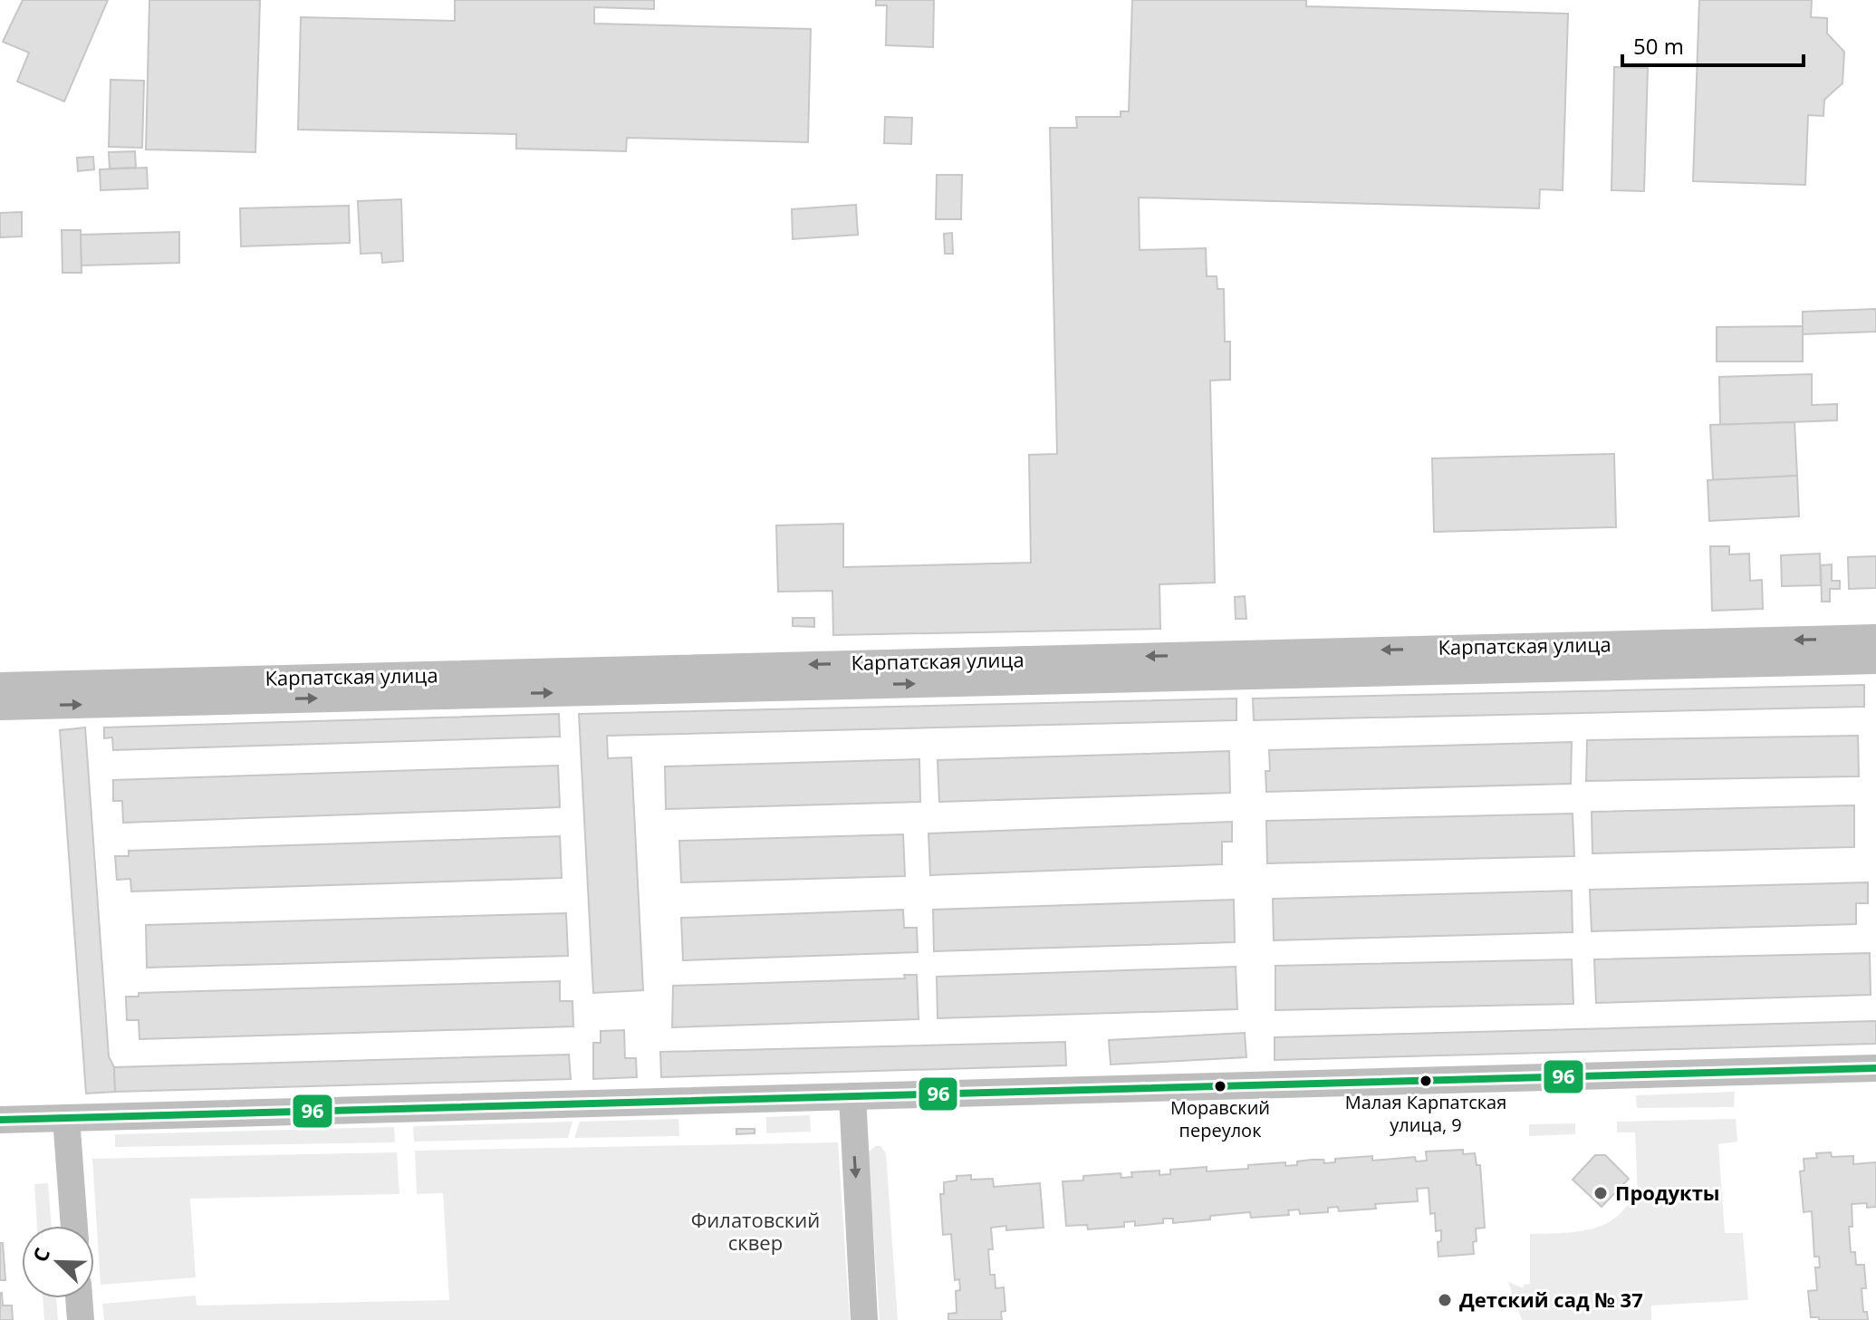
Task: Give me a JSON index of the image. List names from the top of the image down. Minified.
{"streets":{"street":["Карпатская улица"]},"parks":["Филатовский сквер"],"places":["Малая Карпатская улица, 9","Моравский переулок","Продукты","Детский сад № 37"],"lines":["transit line 96"],"scale_bar":"50 m","north":"top left"}
